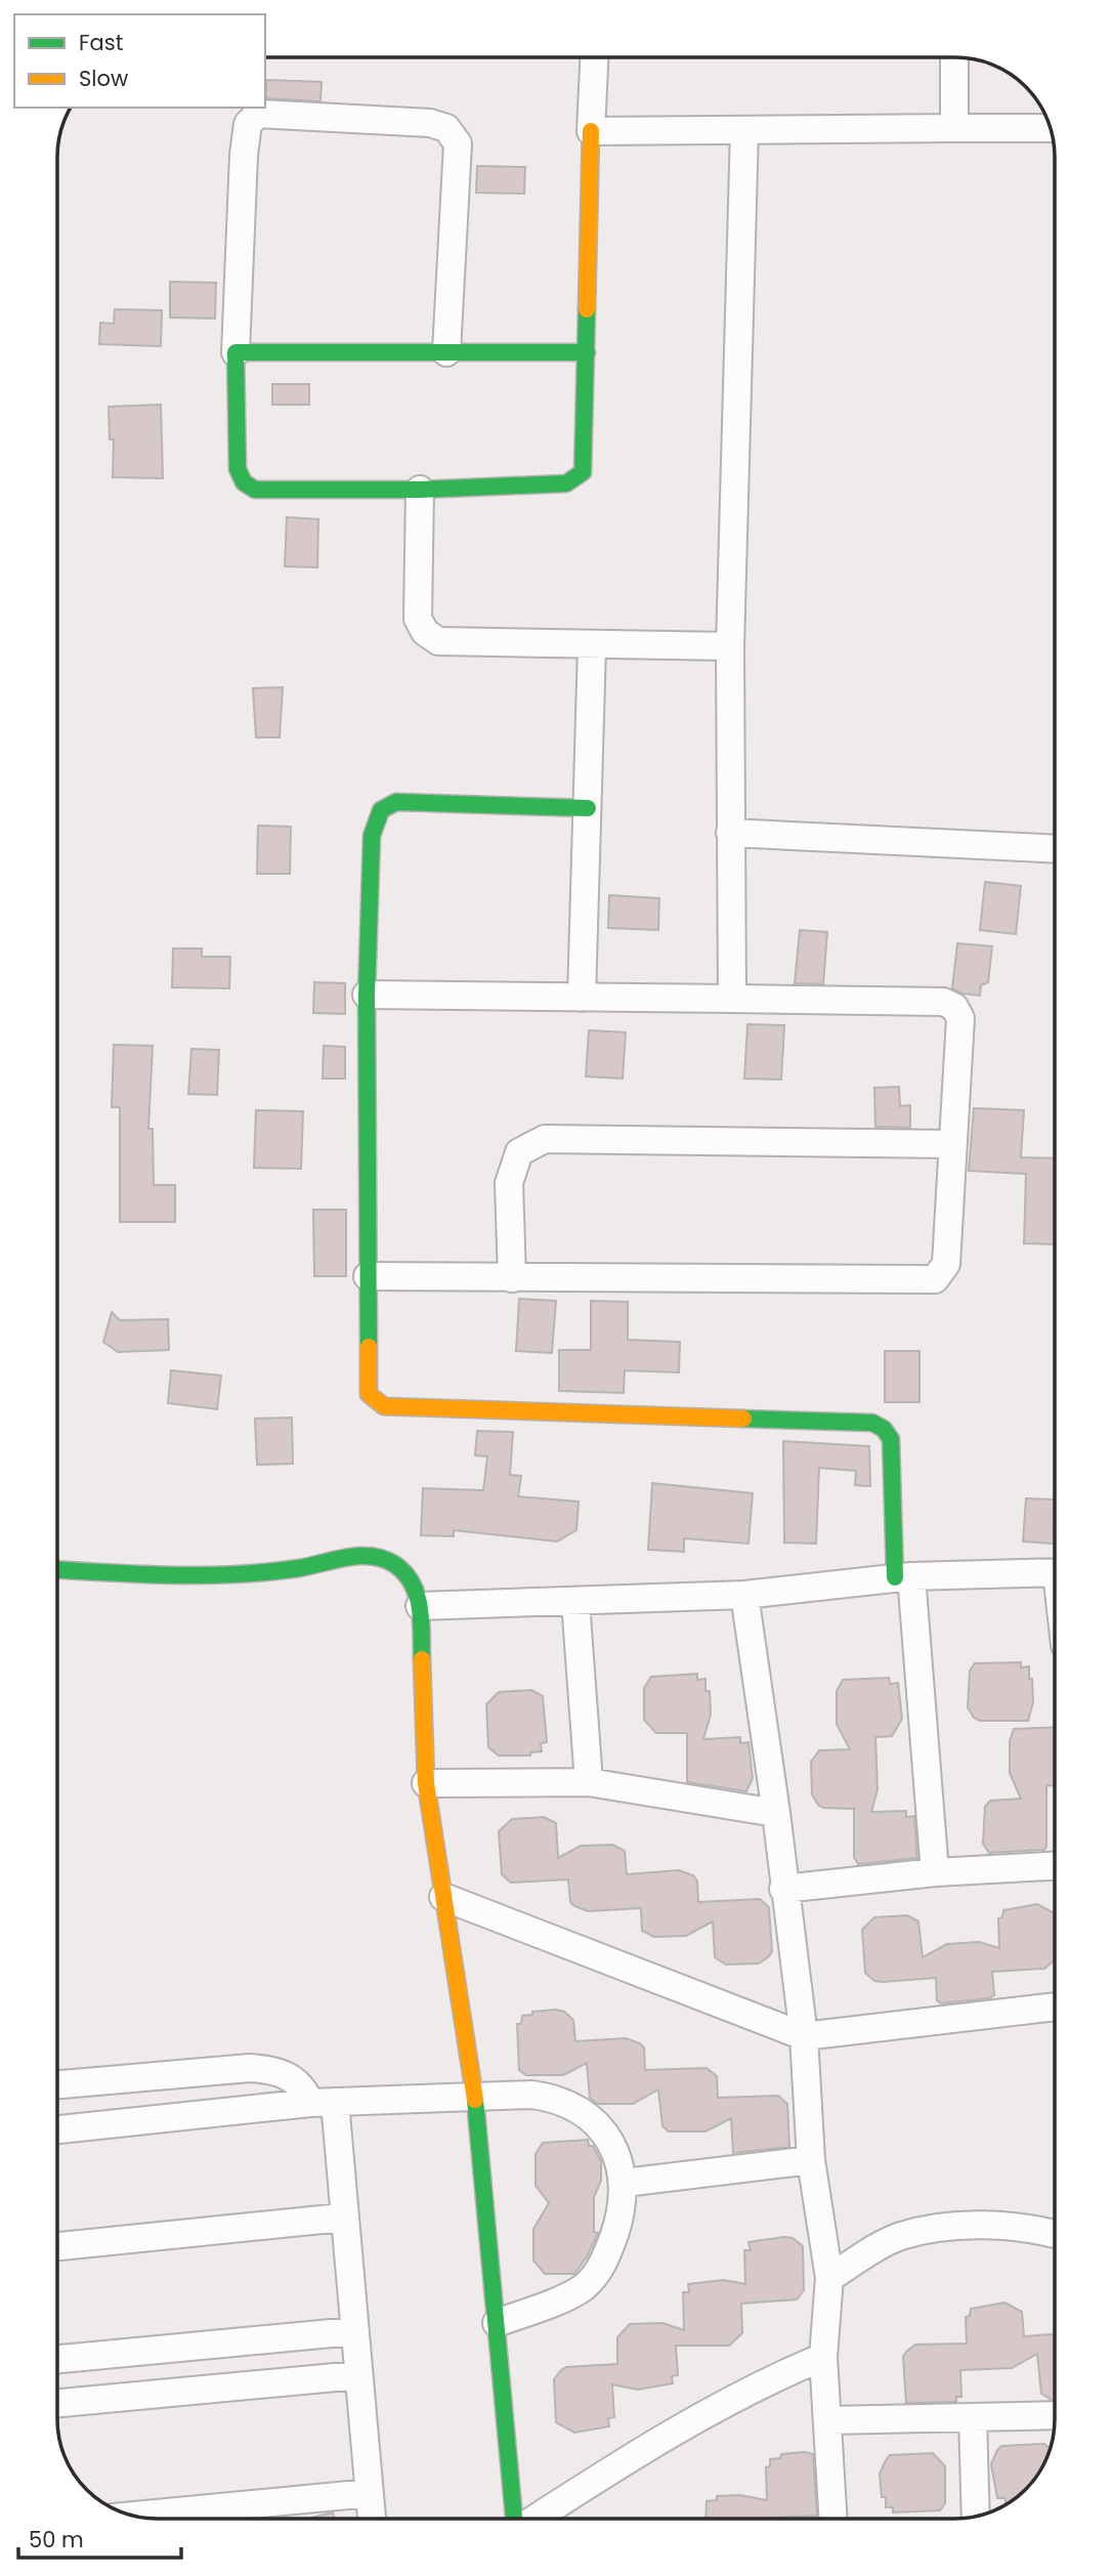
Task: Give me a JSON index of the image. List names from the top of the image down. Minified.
{"legend":["Fast","Slow"],"scale_bar":"50 m"}
